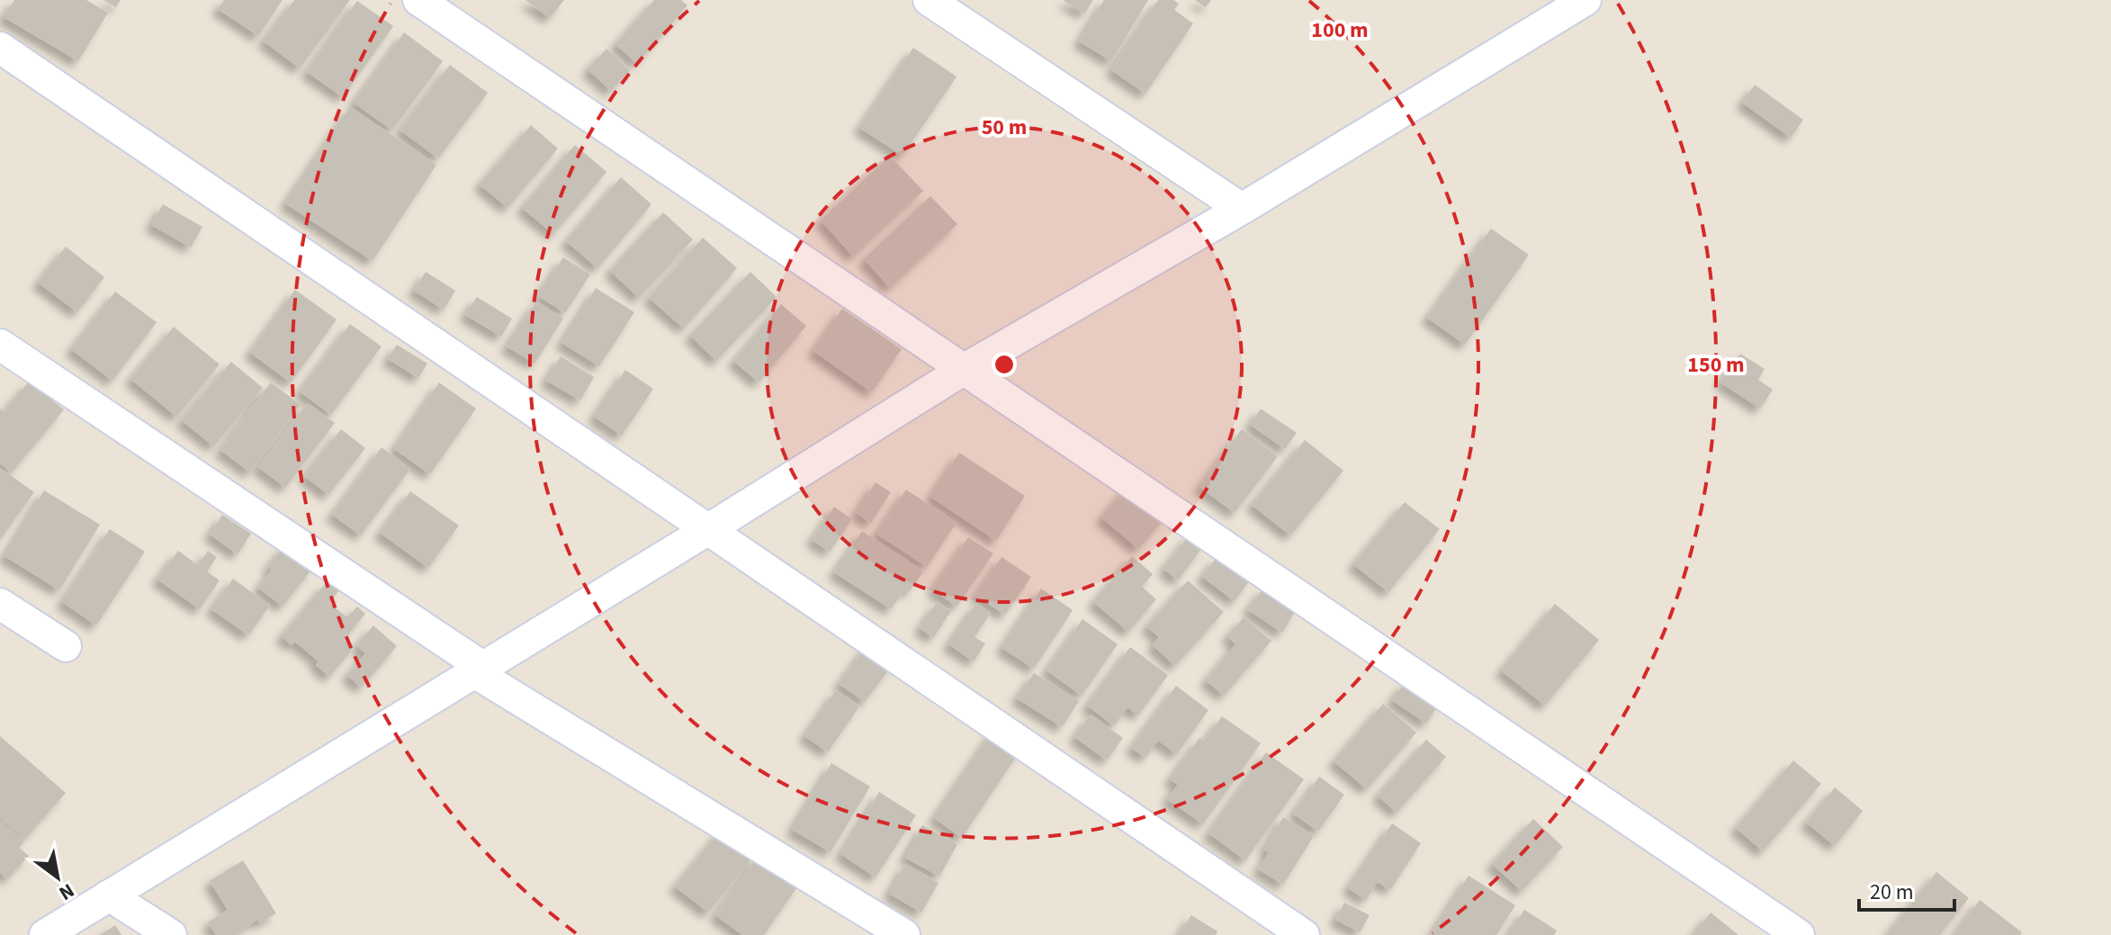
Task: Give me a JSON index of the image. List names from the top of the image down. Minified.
{"scale_bar":"20 m","north":"bottom right","rings":["100 m","50 m","150 m"]}
